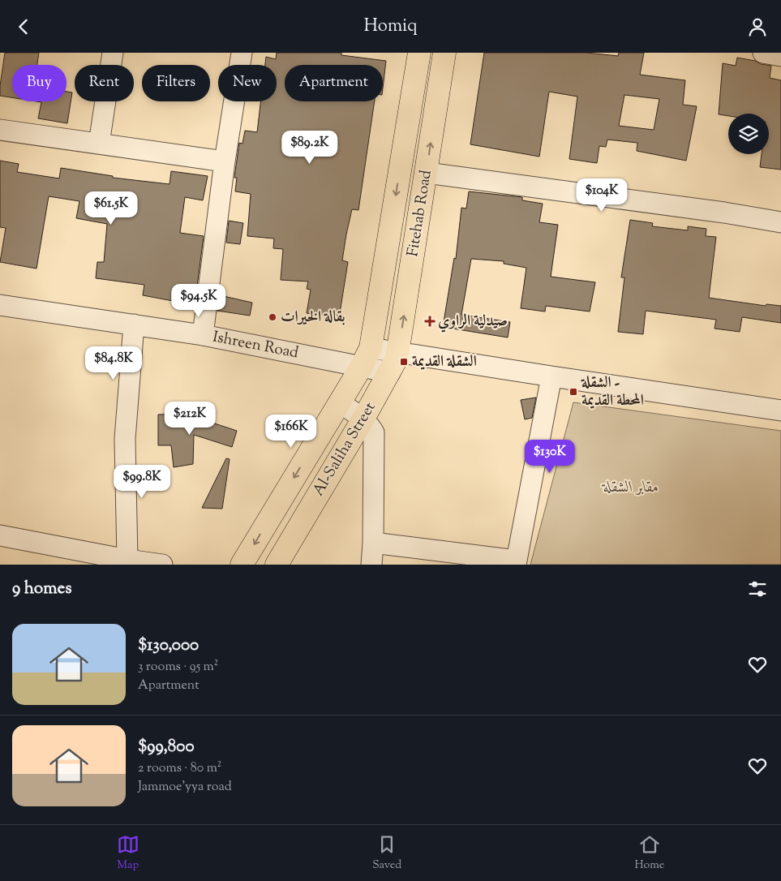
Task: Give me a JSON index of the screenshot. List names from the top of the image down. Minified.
{"streets":{"main road":["Fitehab Road","Al-Saliha Street"],"street":["Ishreen Road"]},"crossings":[["Fitehab Road","Ishreen Road"],["Fitehab Road","Al-Saliha Street"],["Ishreen Road","Al-Saliha Street"]],"parks":["مقابر الشقلة"],"places":{"other":["بقالة الخيرات"],"health":["صيدلية الراوي"],"transit":["الشقلة القديمة","الشقلة - المحطة القديمة"]},"page":{"header":"Homiq","chip":["Buy","Rent","Filters","New","Apartment"],"price":["$89.2K","$104K","$61.5K","$94.5K","$84.8K","$212K","$166K","$130K","$99.8K"],"heading":"9 homes","list":[{"name":"$130,000","note":"3 rooms · 95 m² · Apartment"},{"name":"$99,800","note":"2 rooms · 80 m² · Jammoe'yya road"}],"tabs":["Map","Saved","Home"]}}
